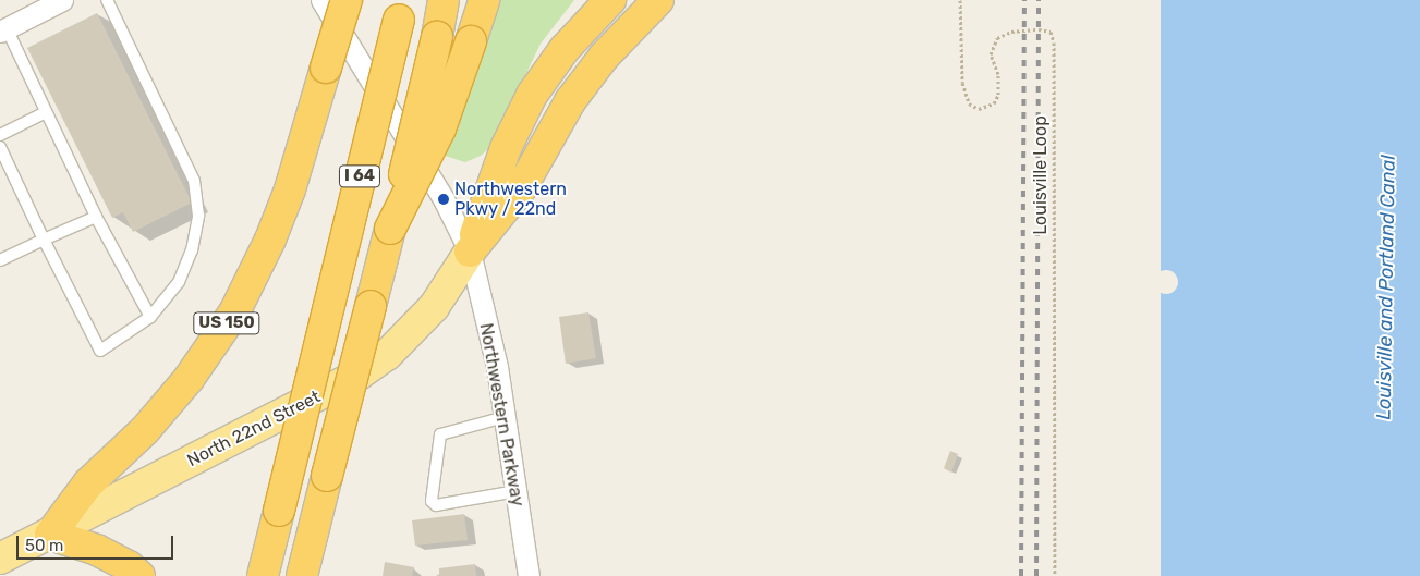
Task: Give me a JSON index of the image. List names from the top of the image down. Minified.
{"streets":{"highway":["I 64","US 150"],"main road":["North 22nd Street"],"street":["Northwestern Parkway"],"path":["Louisville Loop"]},"crossings":[["US 150","Northwestern Parkway"],["US 150","North 22nd Street"],["Northwestern Parkway","North 22nd Street"]],"water":["Louisville and Portland Canal"],"places":["Northwestern Pkwy / 22nd"],"scale_bar":"50 m"}
